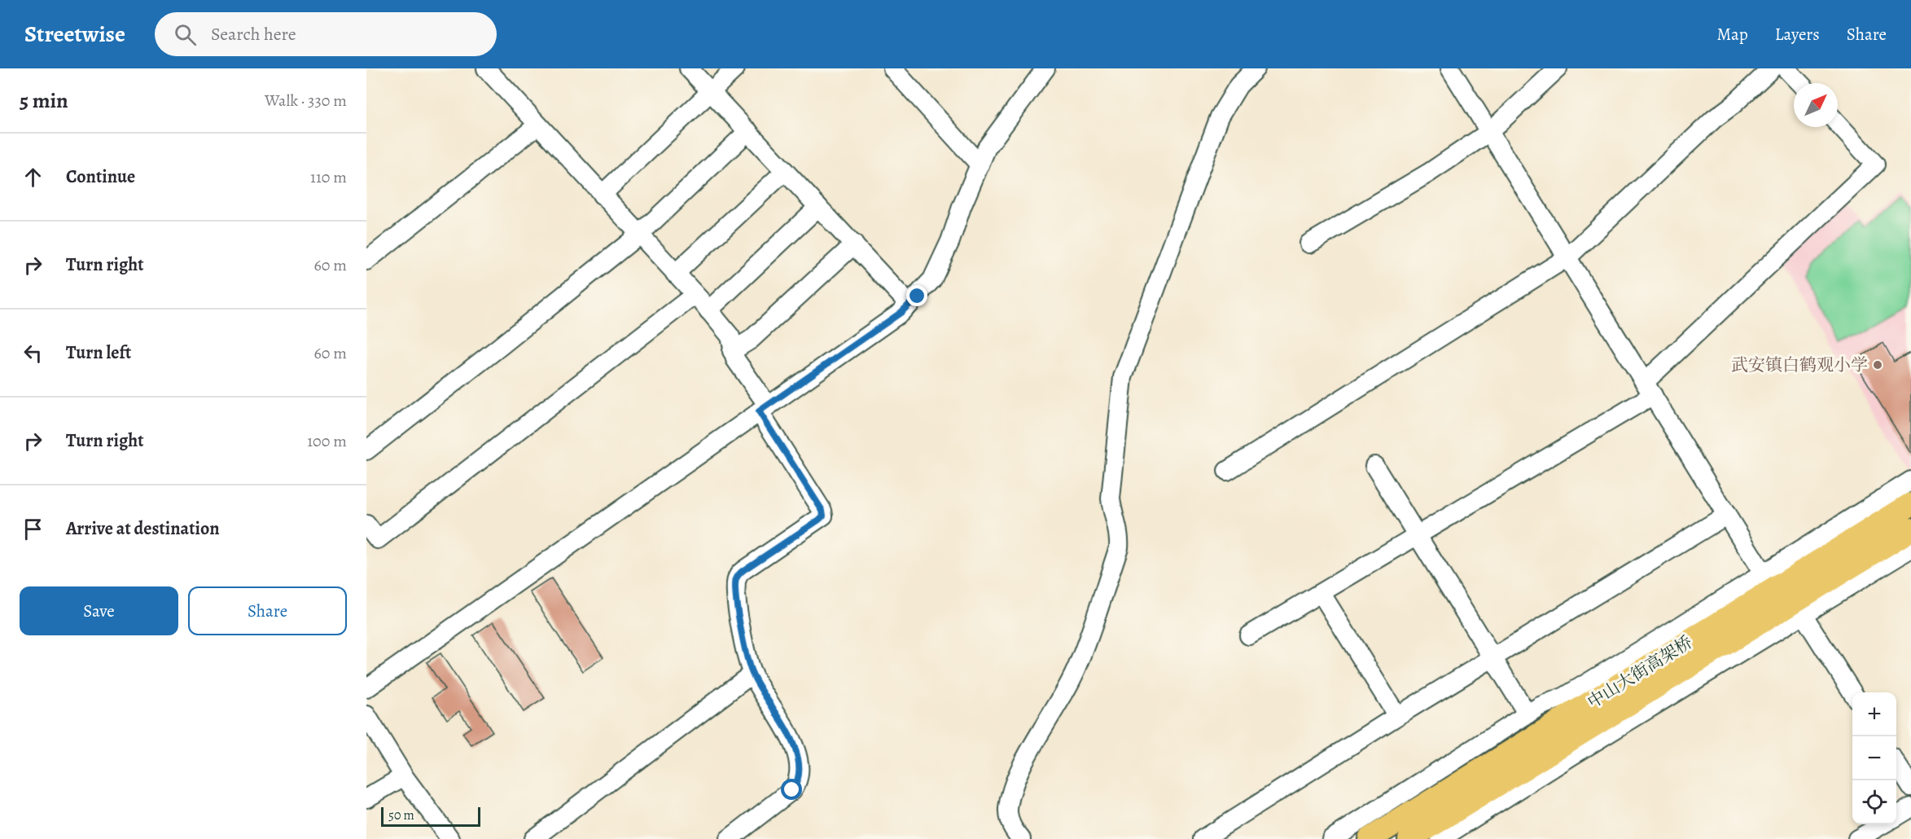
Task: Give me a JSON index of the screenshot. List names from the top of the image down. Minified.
{"streets":{"main road":["中山大街高架桥"]},"places":["武安镇白鹤观小学"],"scale_bar":"50 m","north":"top right","page":{"header":"Streetwise","search":"Search here","nav":["Map","Layers","Share"],"heading":["5 min","Walk · 330 m"],"list":[["Continue","110 m"],["Turn right","60 m"],["Turn left","60 m"],["Turn right","100 m"],"Arrive at destination"],"buttons":["Save","Share"],"map_buttons":["+","−"],"scale":"50 m"}}
